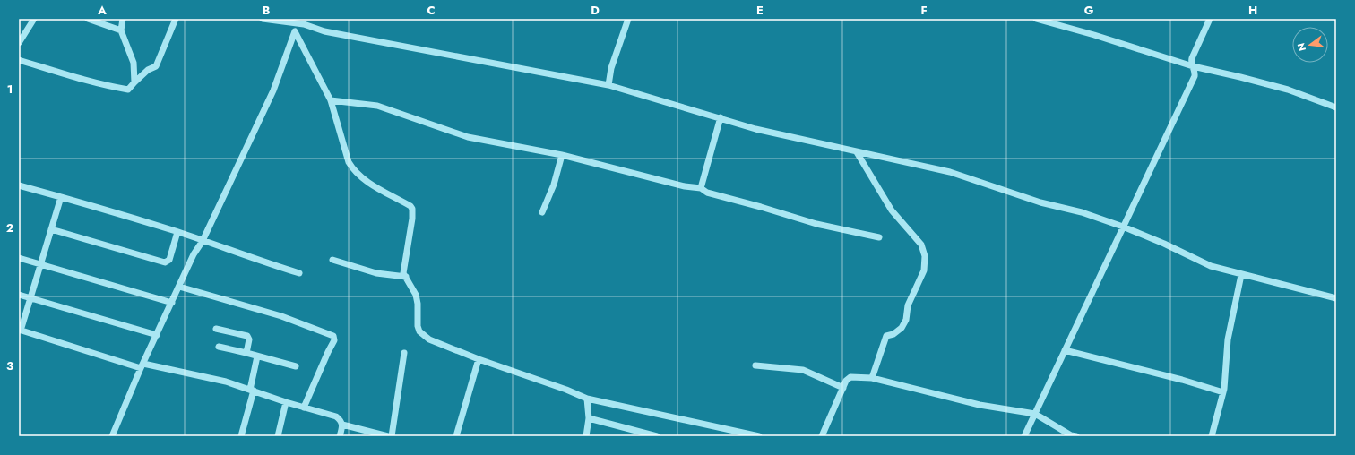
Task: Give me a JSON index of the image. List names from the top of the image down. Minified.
{"north":"left","grid":{"columns":["A","B","C","D","E","F","G","H"],"rows":["1","2","3"]}}
